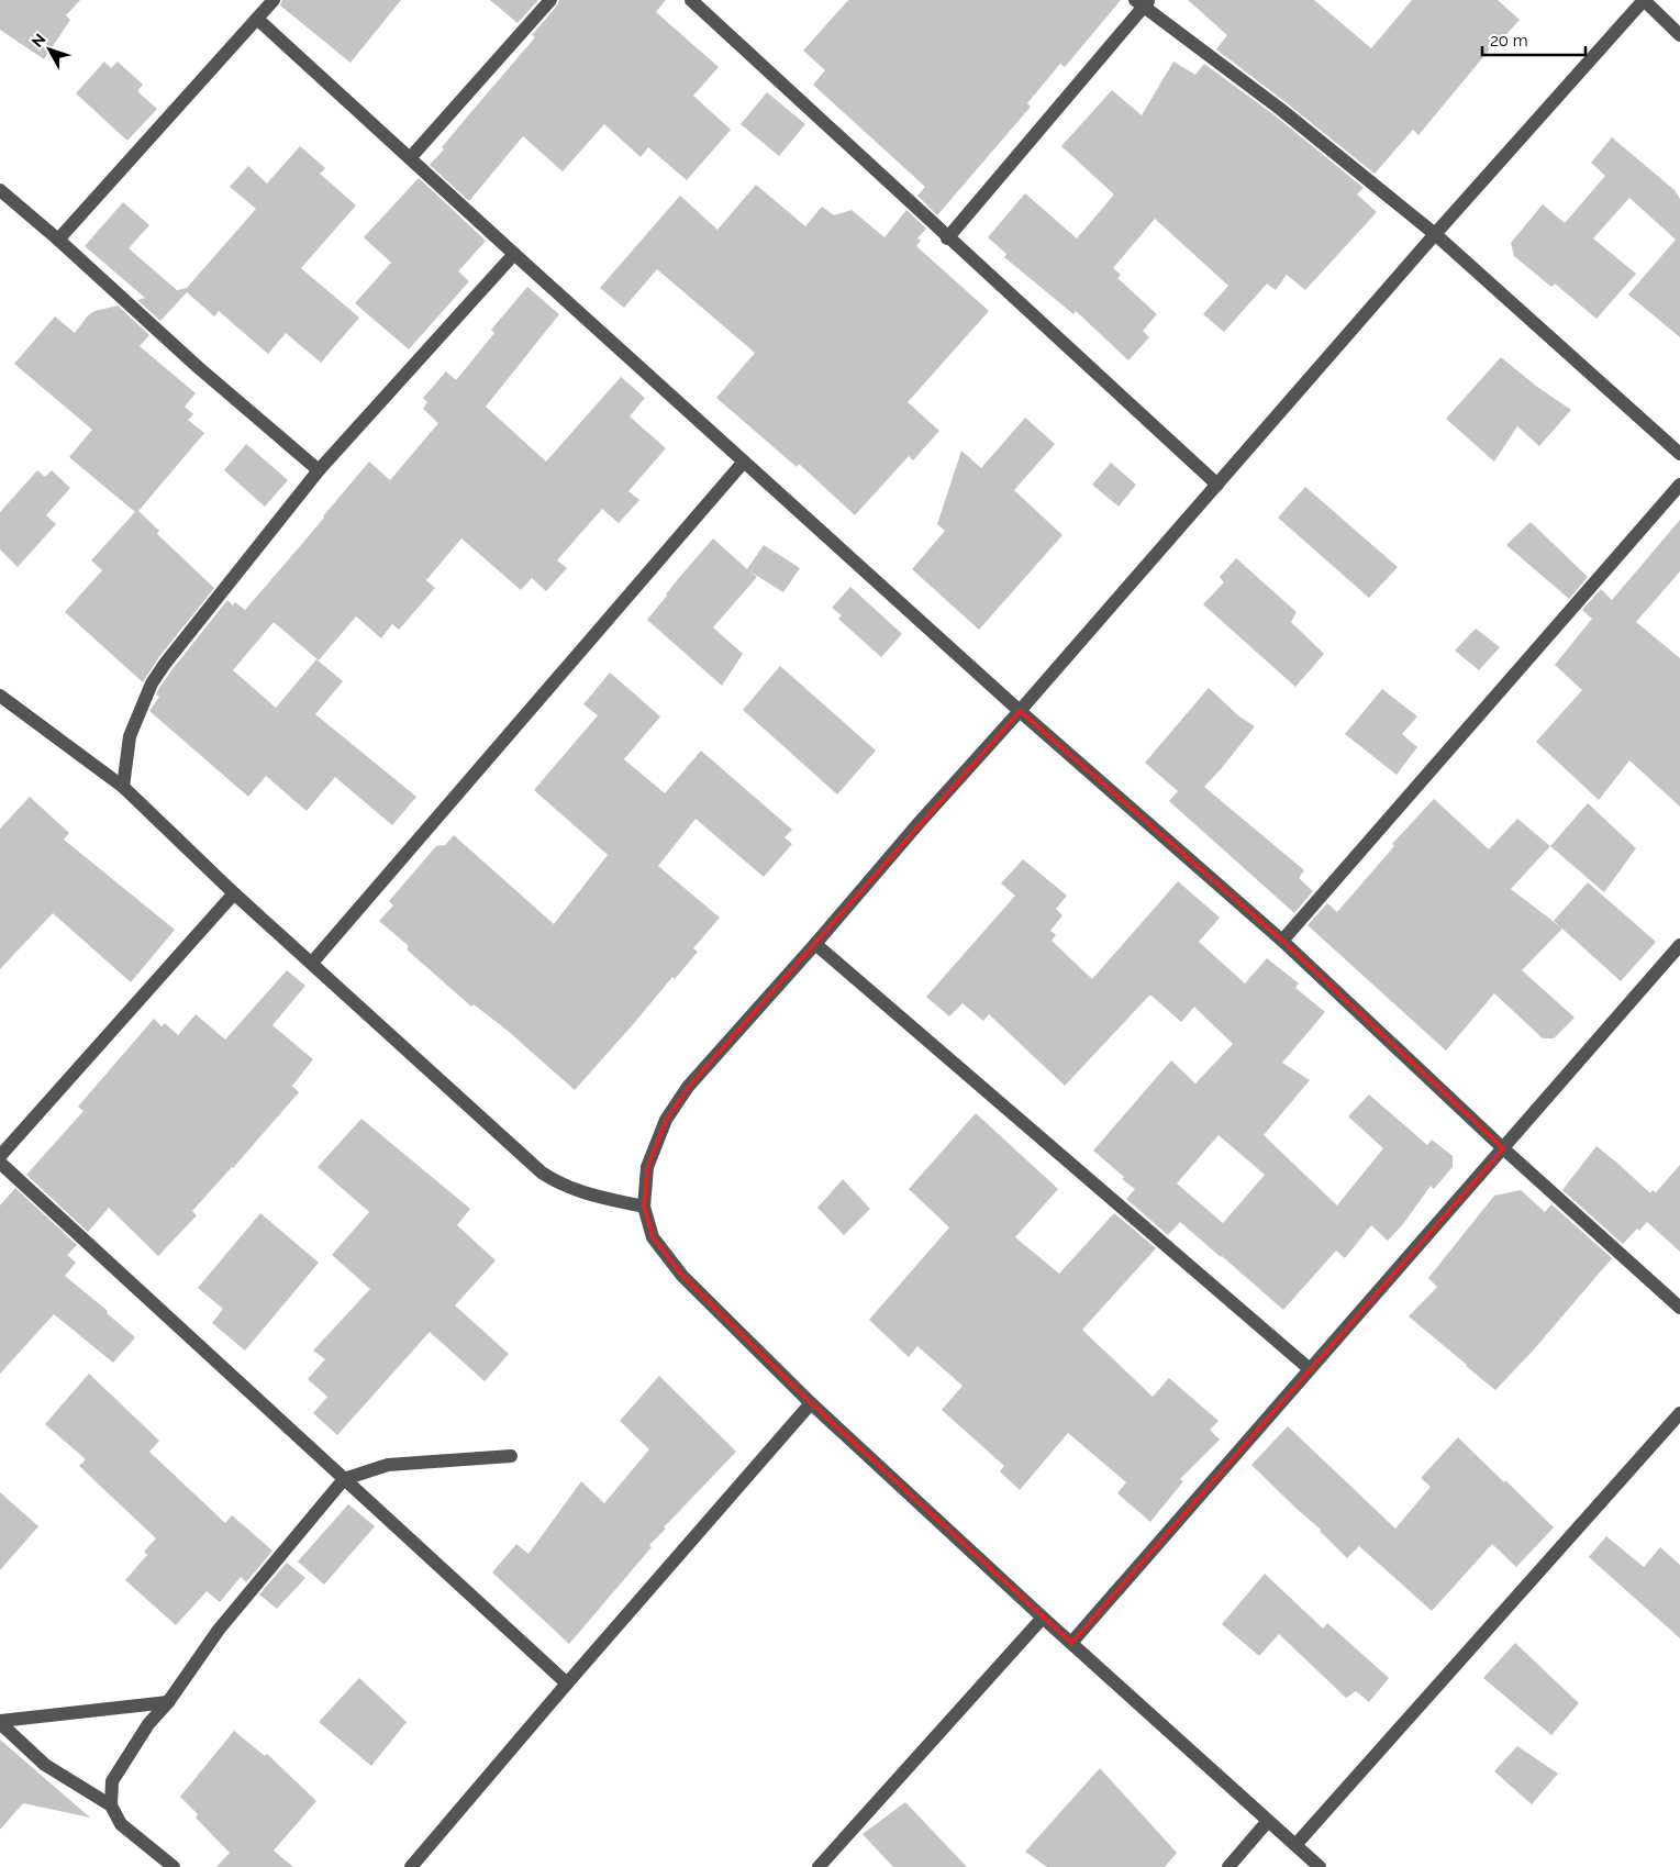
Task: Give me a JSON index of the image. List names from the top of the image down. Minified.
{"scale_bar":"20 m","north":"top left"}
